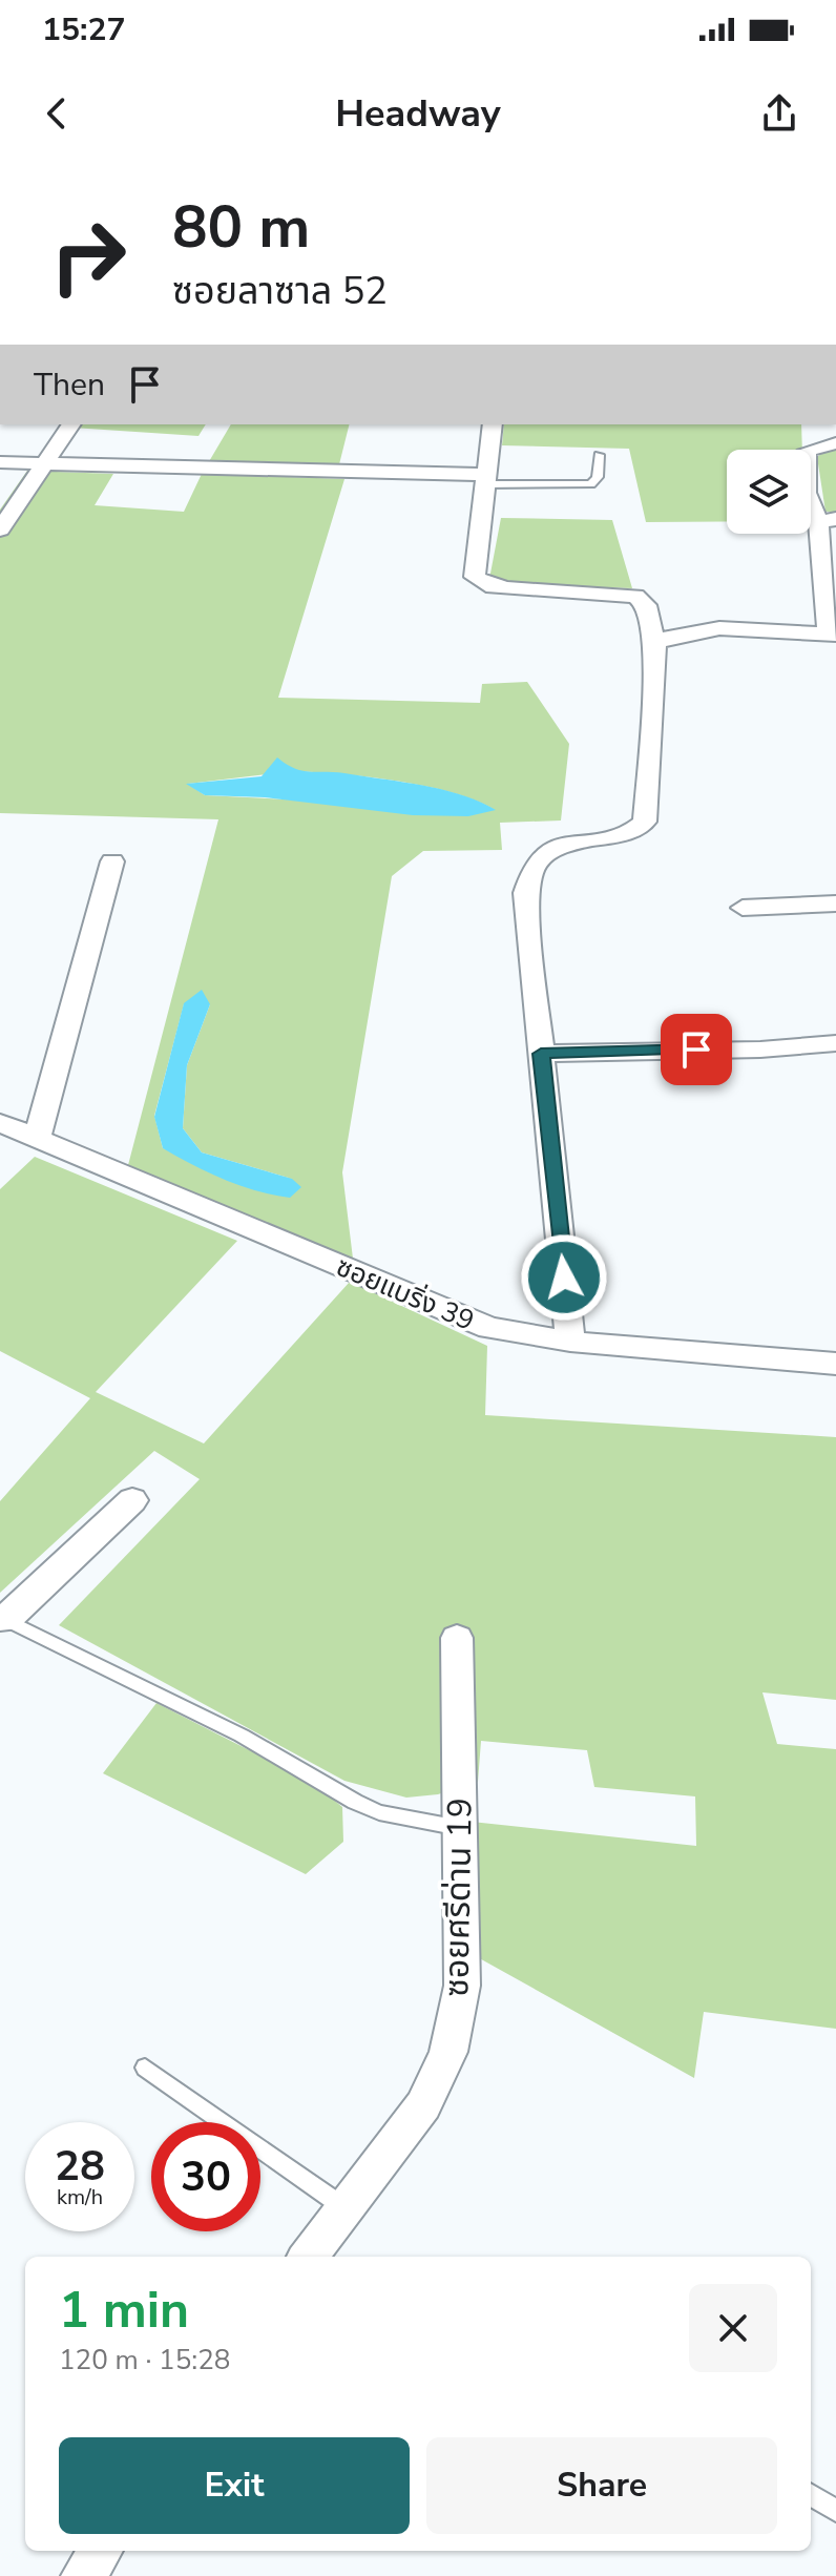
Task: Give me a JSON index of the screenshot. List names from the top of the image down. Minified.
{"streets":{"street":["ซอยแบริ่ง 39","ซอยศรีด่าน 19"]},"page":{"status":"15:27","header":"Headway","turn":["80 m","ซอยลาซาล 52"],"then":"Then","speed":"28 km/h","limit":"30","heading":["1 min","120 m · 15:28"],"buttons":["Exit","Share"]}}
